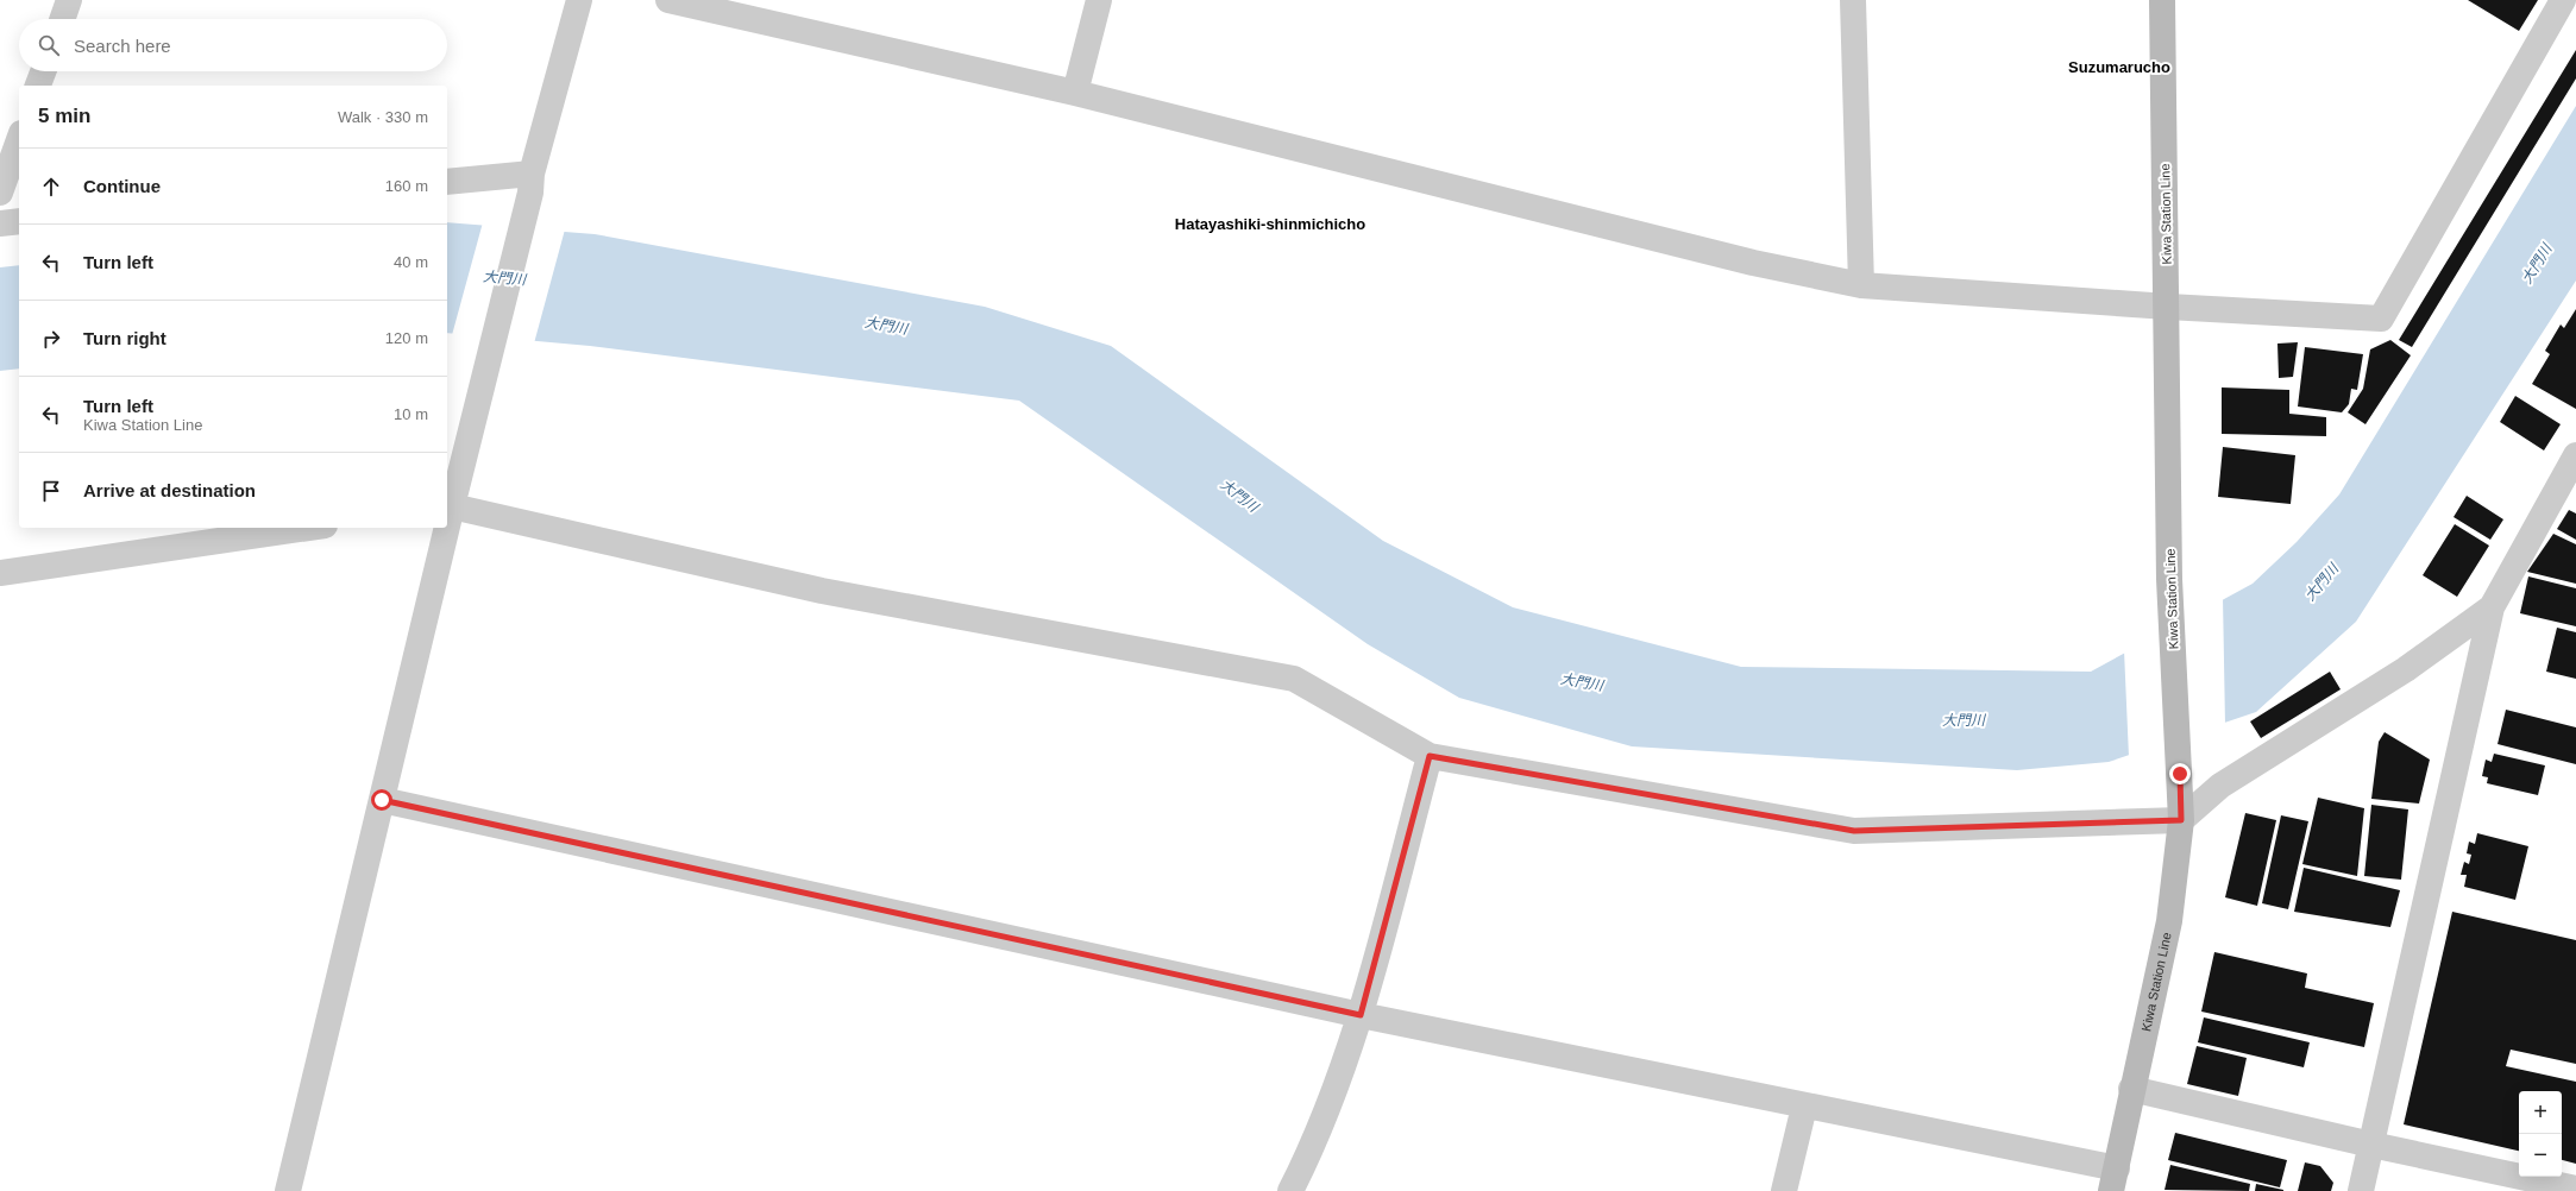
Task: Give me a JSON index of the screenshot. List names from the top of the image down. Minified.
{"streets":{"main road":["Kiwa Station Line"]},"districts":["Suzumarucho","Hatayashiki-shinmichicho"],"water":["大門川"],"page":{"search":"Search here","heading":["5 min","Walk · 330 m"],"list":[["Continue","160 m"],["Turn left","40 m"],["Turn right","120 m"],["Turn left","Kiwa Station Line","10 m"],"Arrive at destination"],"map_buttons":["+","−"]}}
